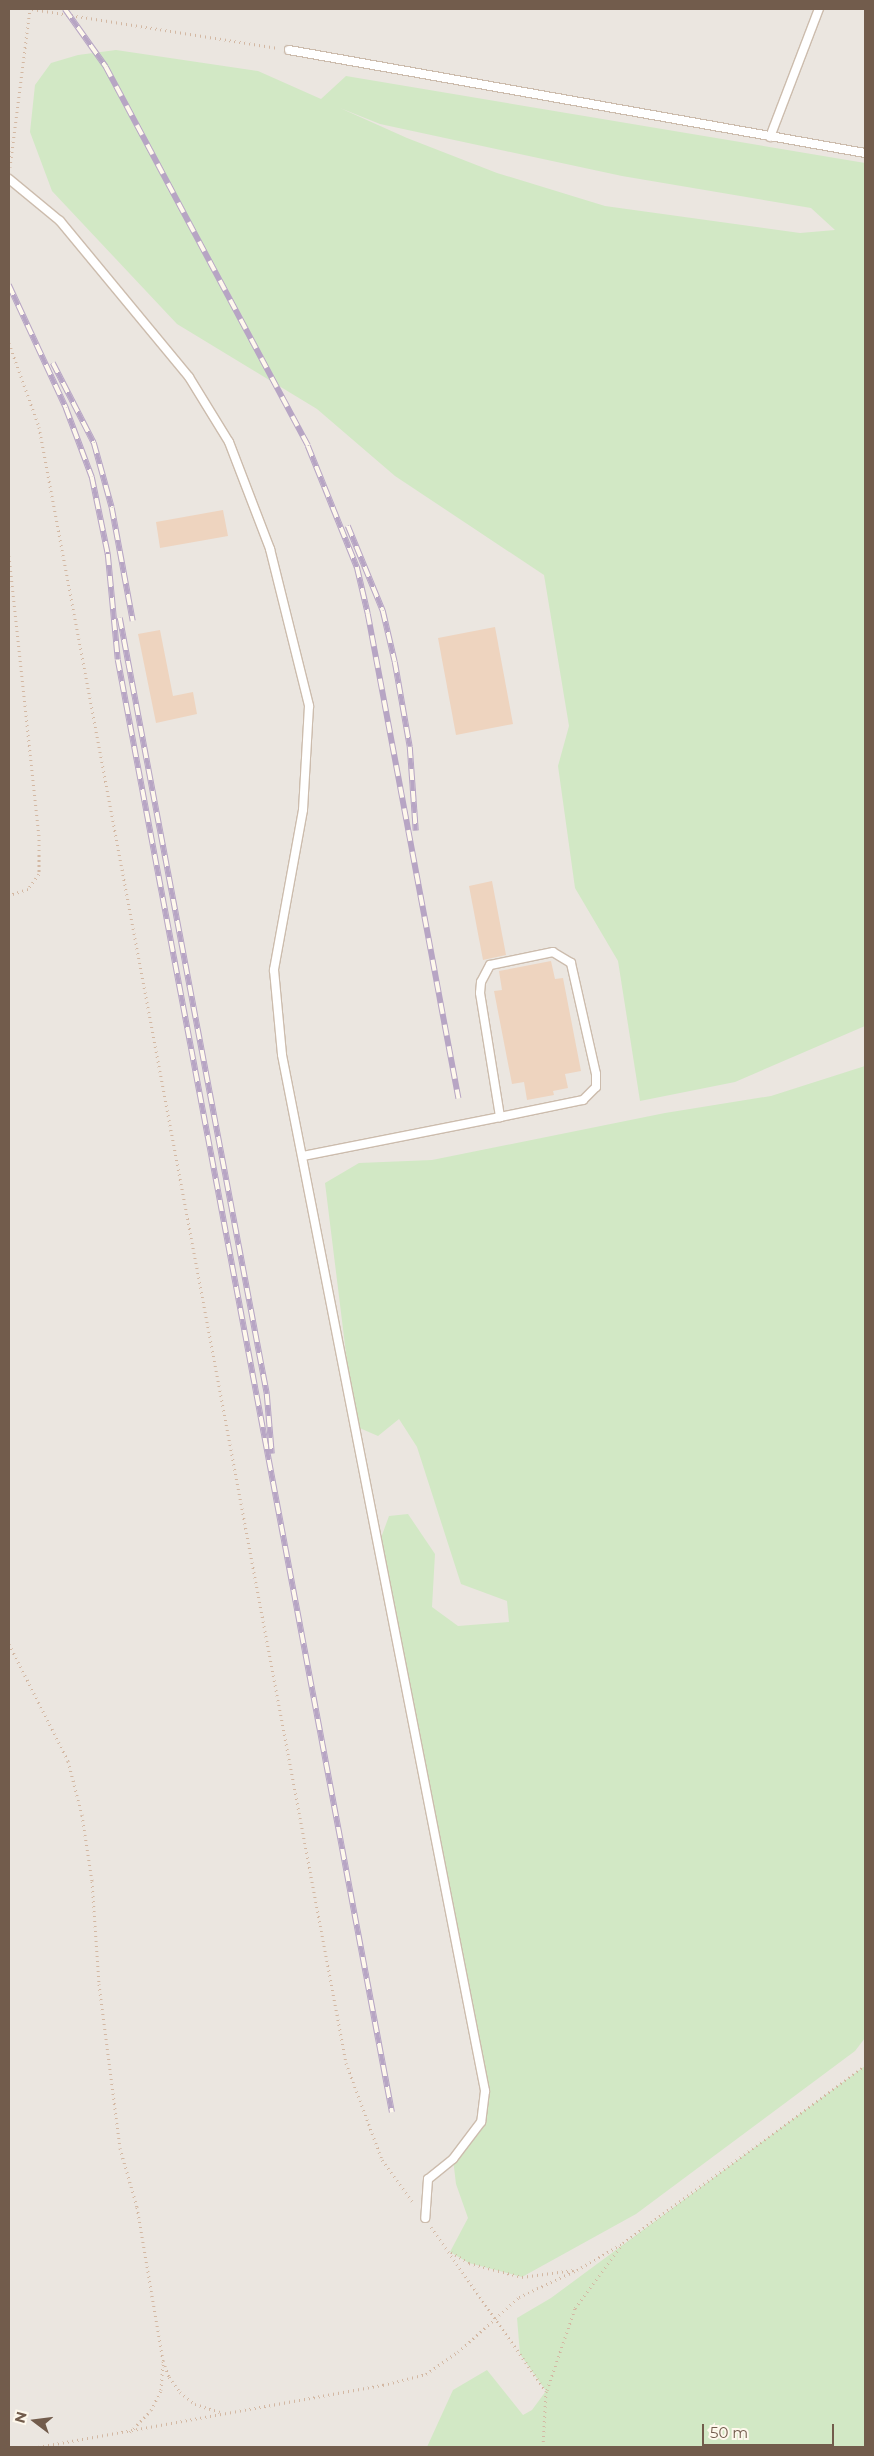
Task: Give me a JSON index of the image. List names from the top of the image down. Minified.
{"scale_bar":"50 m","north":"left"}
